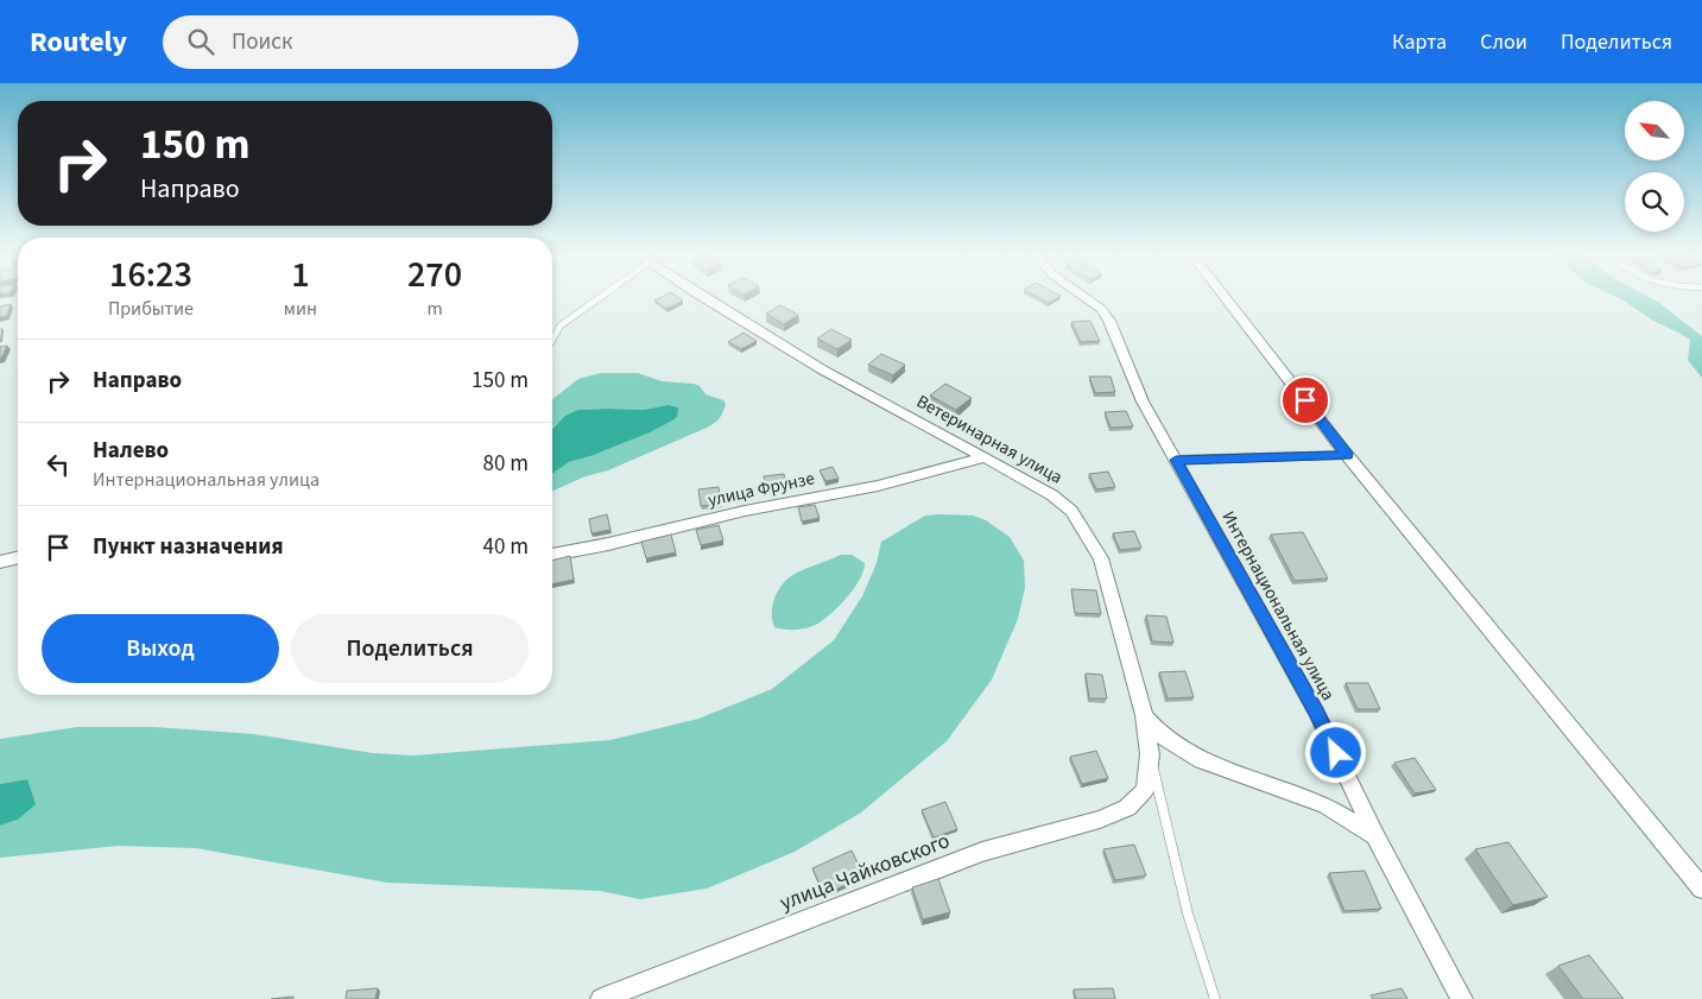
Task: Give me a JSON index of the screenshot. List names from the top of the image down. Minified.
{"streets":{"street":["Ветеринарная улица","улица Фрунзе","Интернациональная улица","улица Чайковского"]},"crossings":[["Ветеринарная улица","улица Фрунзе"],["Ветеринарная улица","улица Чайковского"]],"north":"top left","page":{"header":"Routely","search":"Поиск","nav":["Карта","Слои","Поделиться"],"turn":["150 m","Направо"],"eta":["16:23","Прибытие","1","мин","270","m"],"list":[{"name":"Направо","value":"150 m"},{"name":"Налево","note":"Интернациональная улица","value":"80 m"},{"name":"Пункт назначения","value":"40 m"}],"buttons":["Выход","Поделиться"]}}
